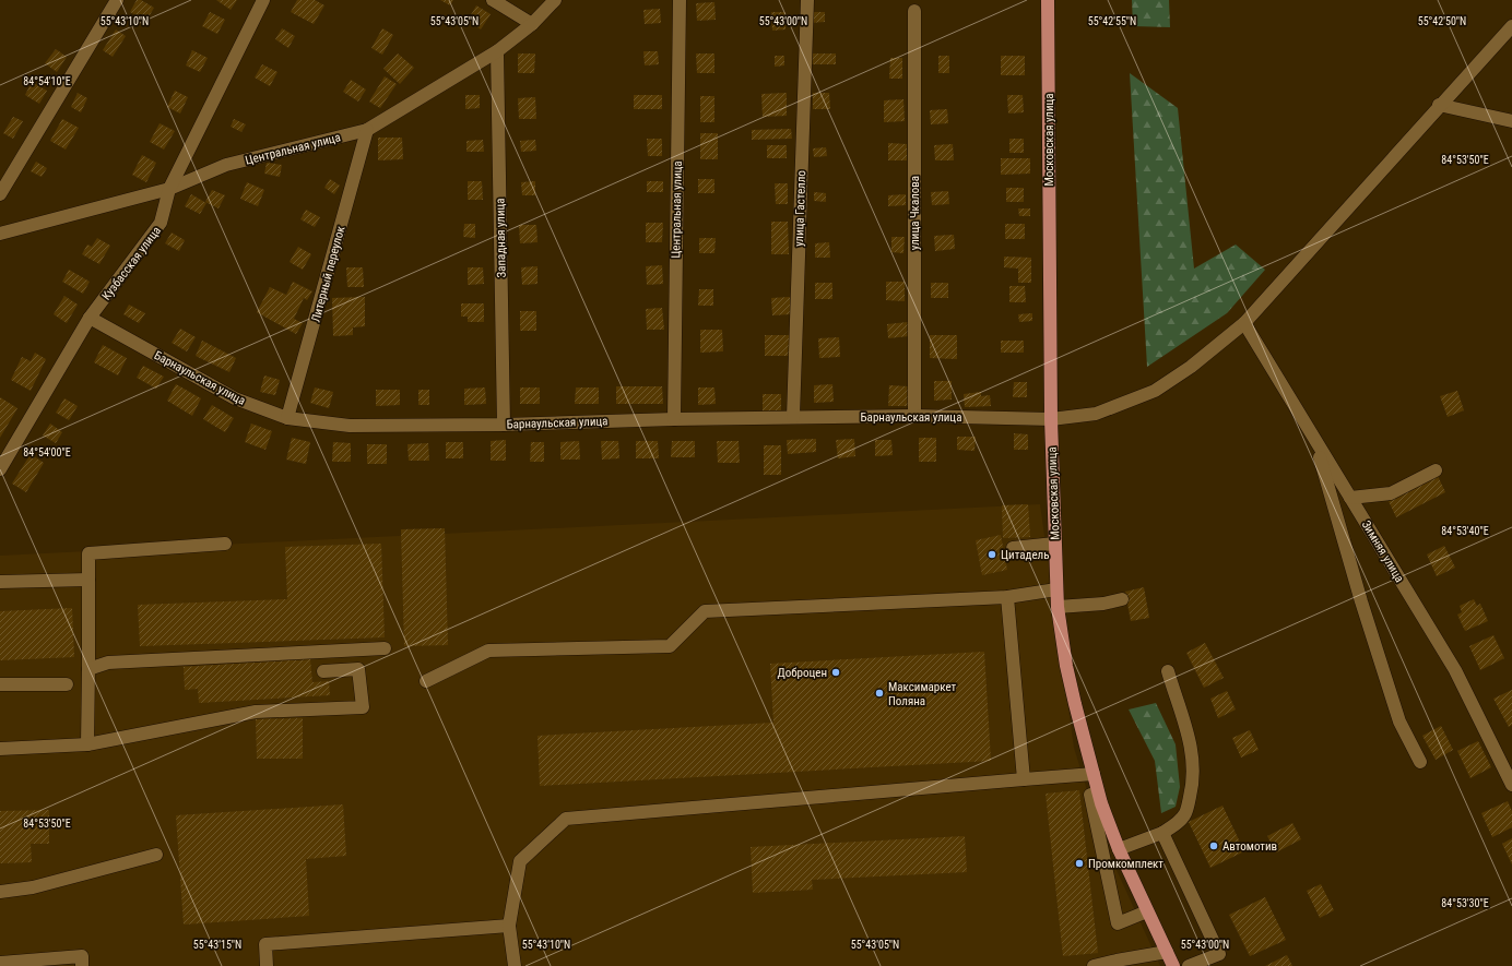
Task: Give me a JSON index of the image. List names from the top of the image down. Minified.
{"streets":{"main road":["Московская улица"],"street":["Центральная улица","улица Гастелло","улица Чкалова","Западная улица","Кузбасская улица","Литерный переулок","Барнаульская улица","Зимняя улица"]},"crossings":[["Московская улица","Барнаульская улица"],["Центральная улица","Западная улица"],["Центральная улица","Кузбасская улица"],["Центральная улица","Литерный переулок"],["Центральная улица","Барнаульская улица"],["улица Гастелло","Барнаульская улица"],["улица Чкалова","Барнаульская улица"],["Западная улица","Барнаульская улица"],["Кузбасская улица","Барнаульская улица"],["Литерный переулок","Барнаульская улица"],["Барнаульская улица","Зимняя улица"]],"places":["Цитадель","Доброцен","Максимаркет Поляна","Автомотив","Промкомплект"],"coordinates":["55°43'10\"N","55°43'05\"N","55°43'00\"N","55°42'55\"N","55°42'50\"N","84°54'10\"E","84°53'50\"E","84°54'00\"E","84°53'40\"E","84°53'30\"E","55°43'15\"N"]}
